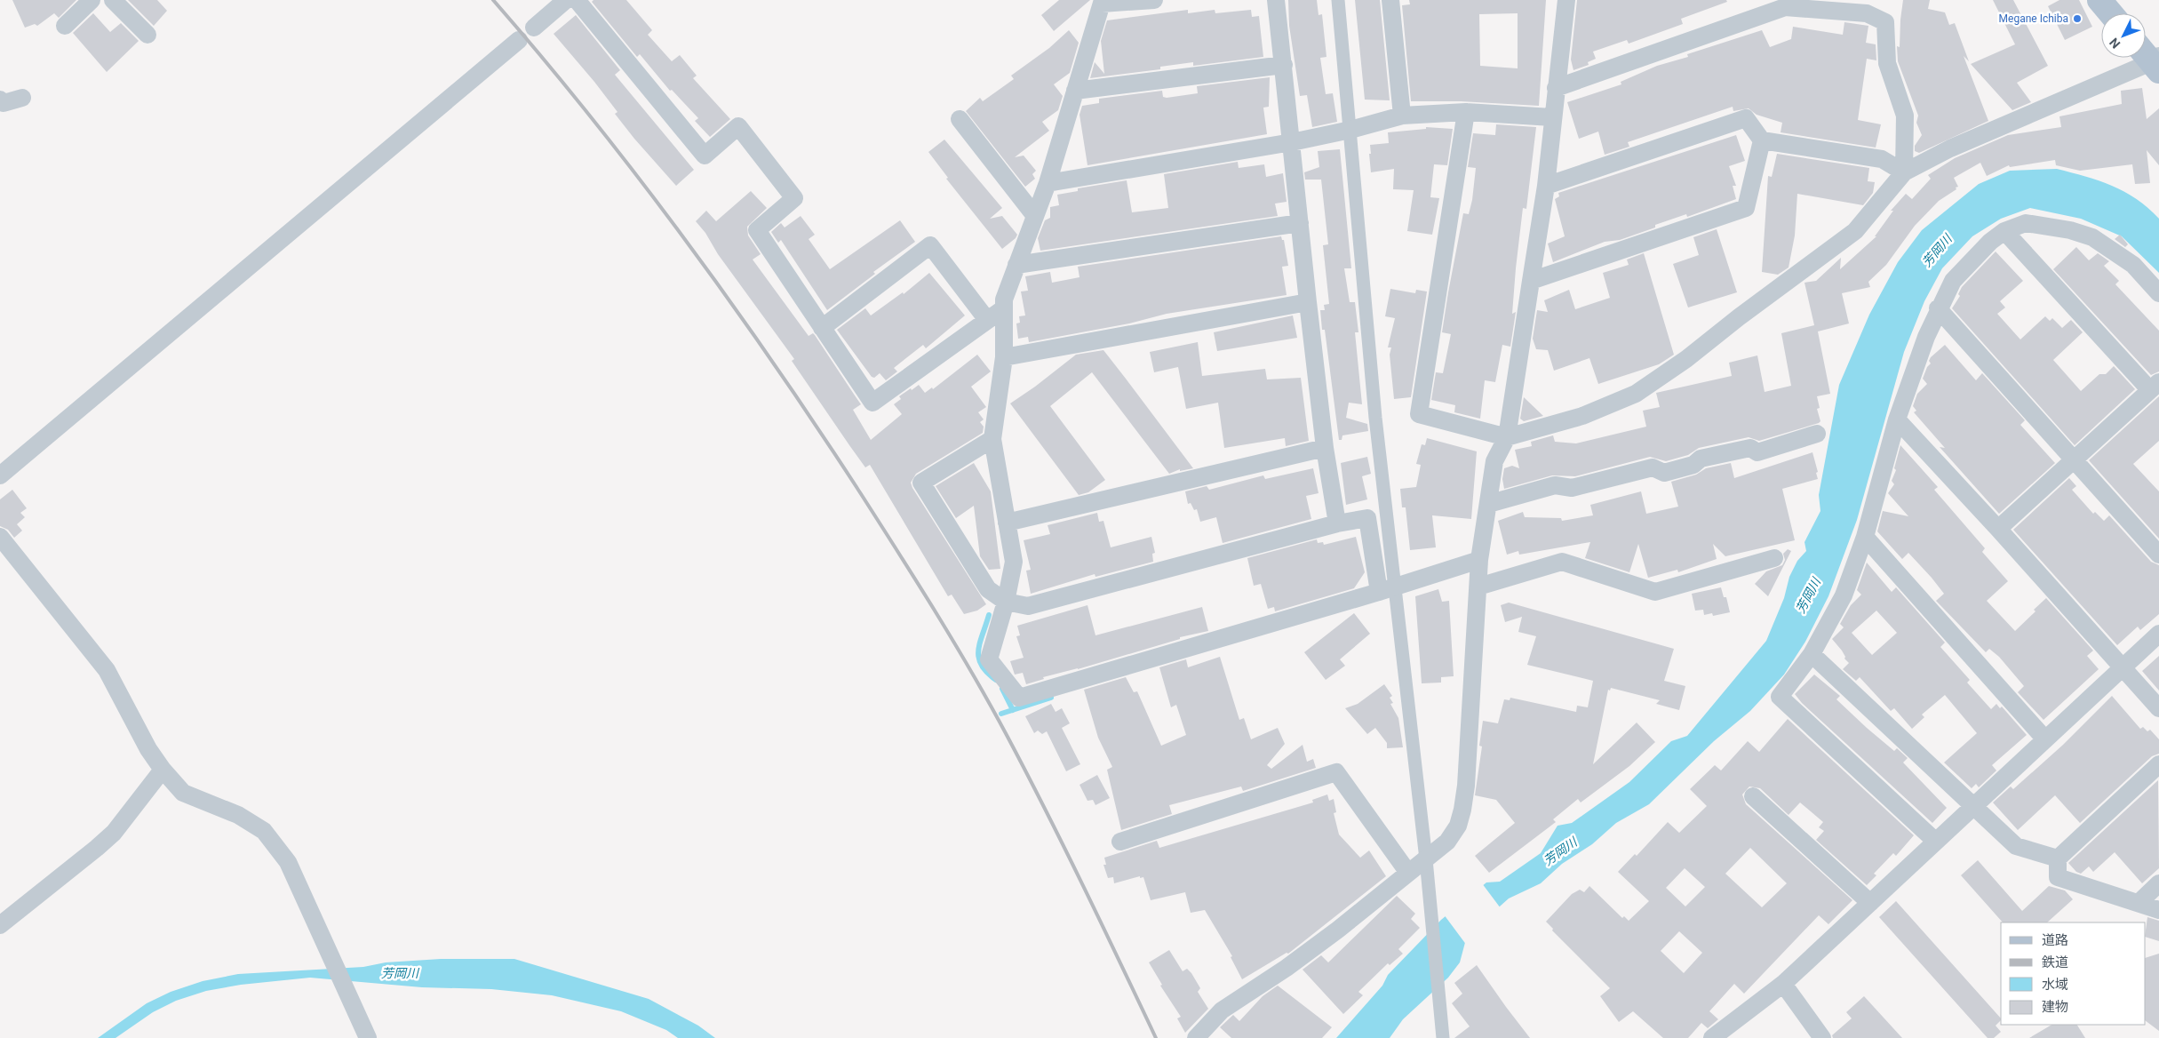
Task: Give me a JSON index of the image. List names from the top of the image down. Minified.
{"water":["芳岡川"],"places":["Megane Ichiba"],"legend":["道路","鉄道","水域","建物"],"north":"bottom left"}
